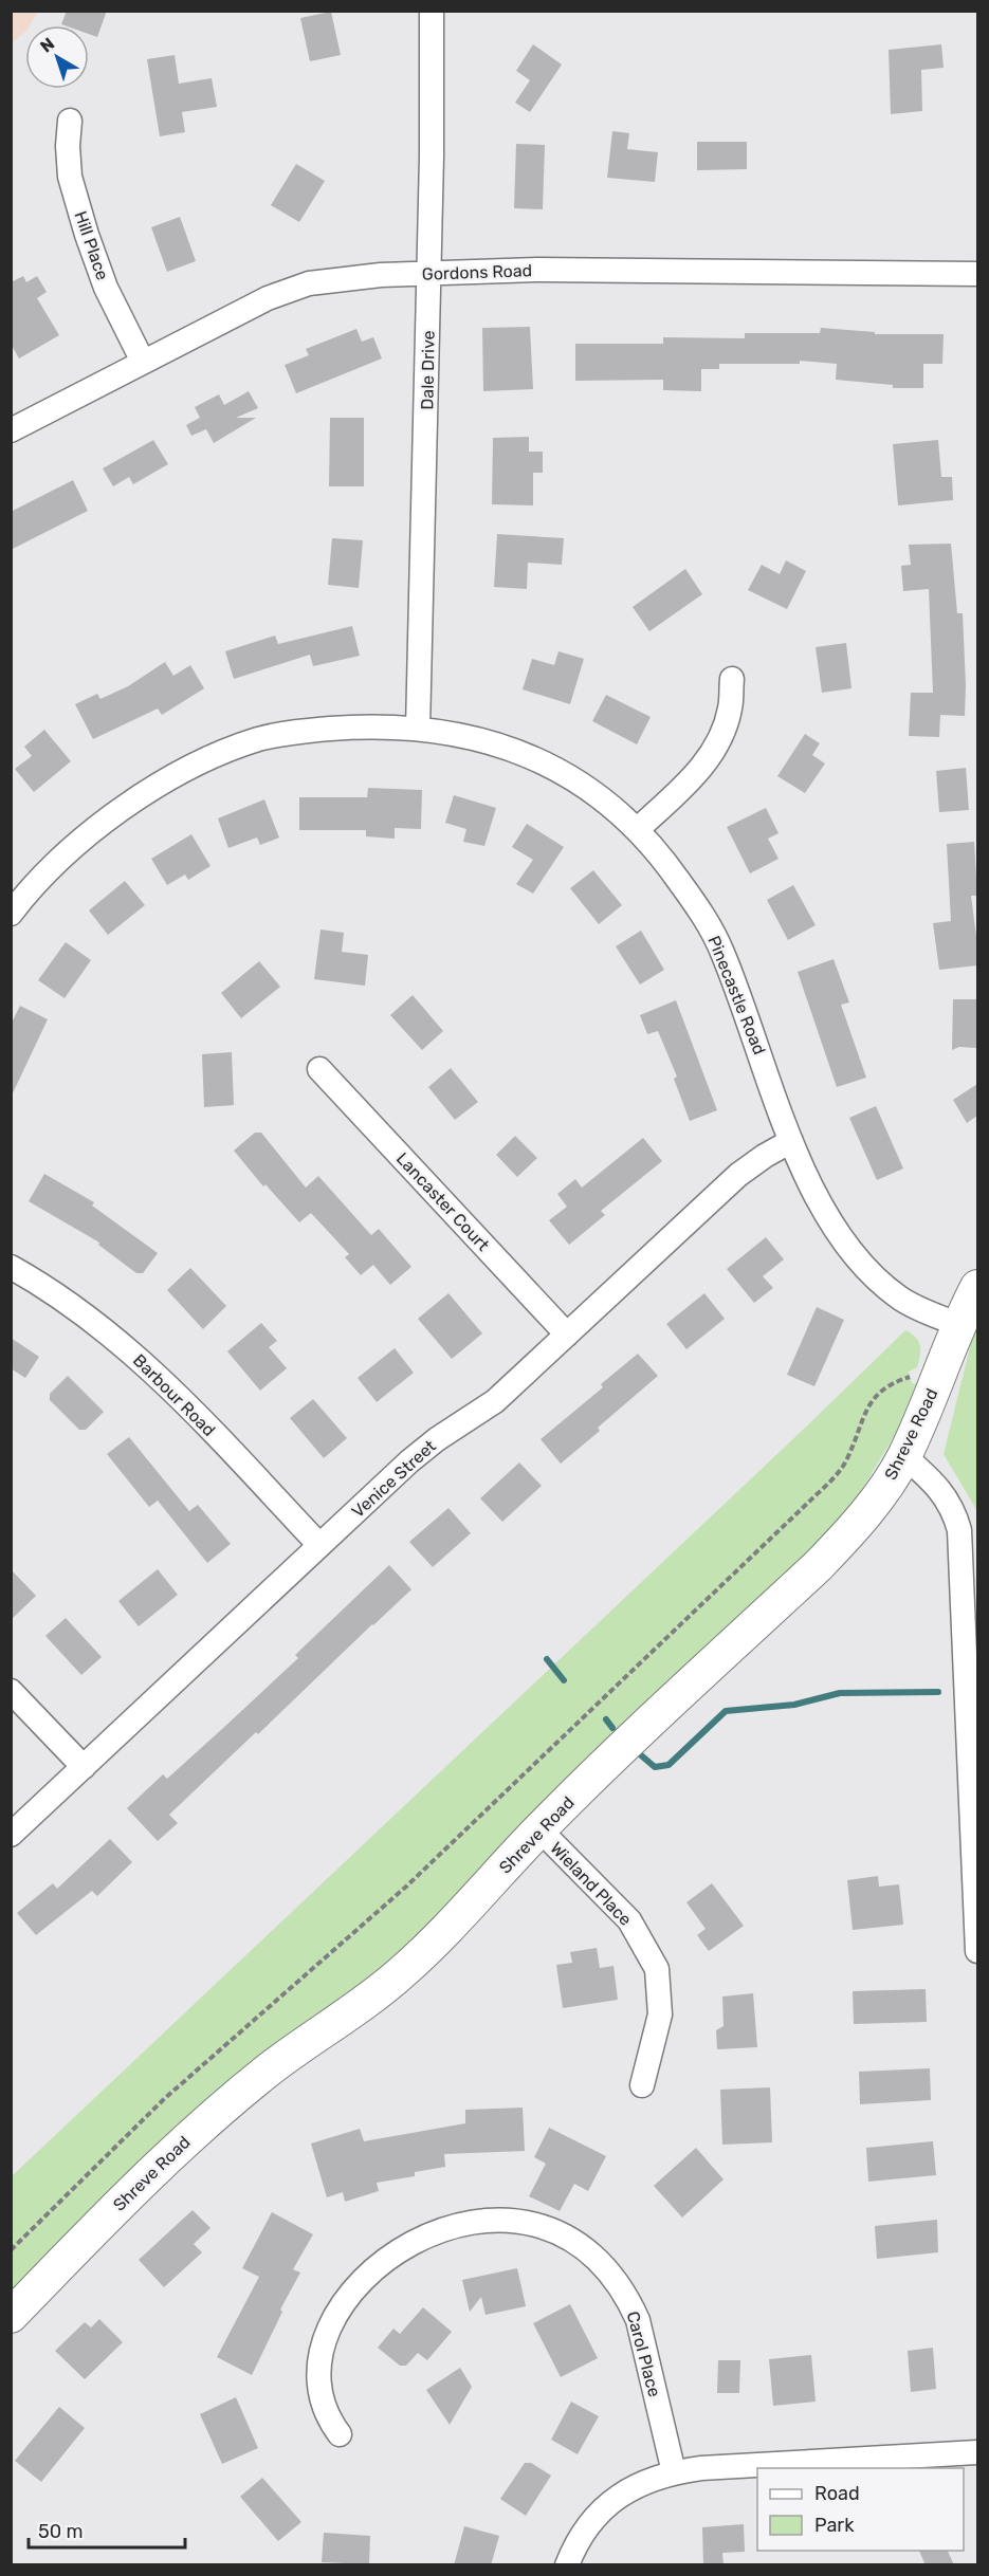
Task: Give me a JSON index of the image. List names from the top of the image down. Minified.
{"streets":{"main road":["Shreve Road"],"street":["Hill Place","Gordons Road","Dale Drive","Pinecastle Road","Lancaster Court","Barbour Road","Venice Street","Wieland Place","Carol Place"]},"crossings":[["Hill Place","Gordons Road"],["Gordons Road","Dale Drive"],["Dale Drive","Pinecastle Road"],["Pinecastle Road","Shreve Road"],["Pinecastle Road","Venice Street"],["Lancaster Court","Venice Street"],["Barbour Road","Venice Street"],["Shreve Road","Wieland Place"]],"legend":["Road","Park"],"scale_bar":"50 m","north":"top left"}
